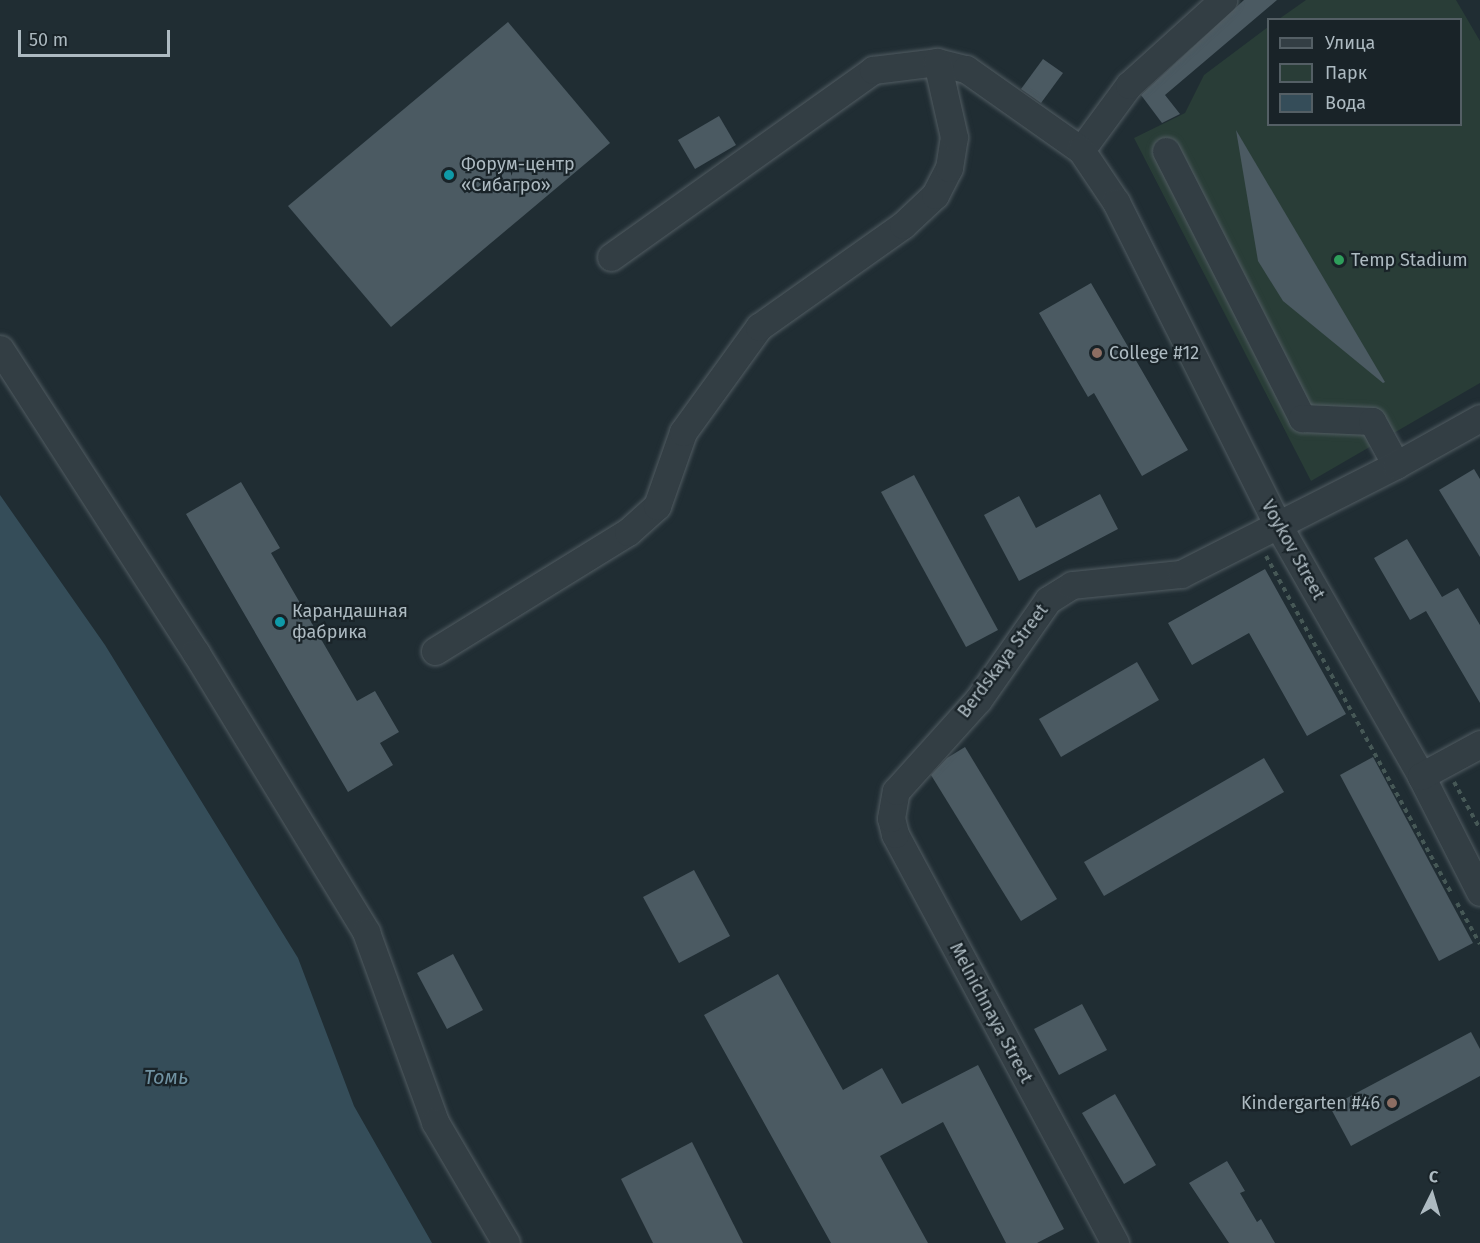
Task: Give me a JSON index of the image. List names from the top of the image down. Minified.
{"streets":{"street":["Voykov Street","Berdskaya Street","Melnichnaya Street"]},"crossings":[["Voykov Street","Berdskaya Street"],["Berdskaya Street","Melnichnaya Street"]],"water":["Томь"],"places":["Форум-центр «Сибагро»","Temp Stadium","College #12","Карандашная фабрика","Kindergarten #46"],"legend":["Улица","Парк","Вода"],"scale_bar":"50 m","north":"top"}
